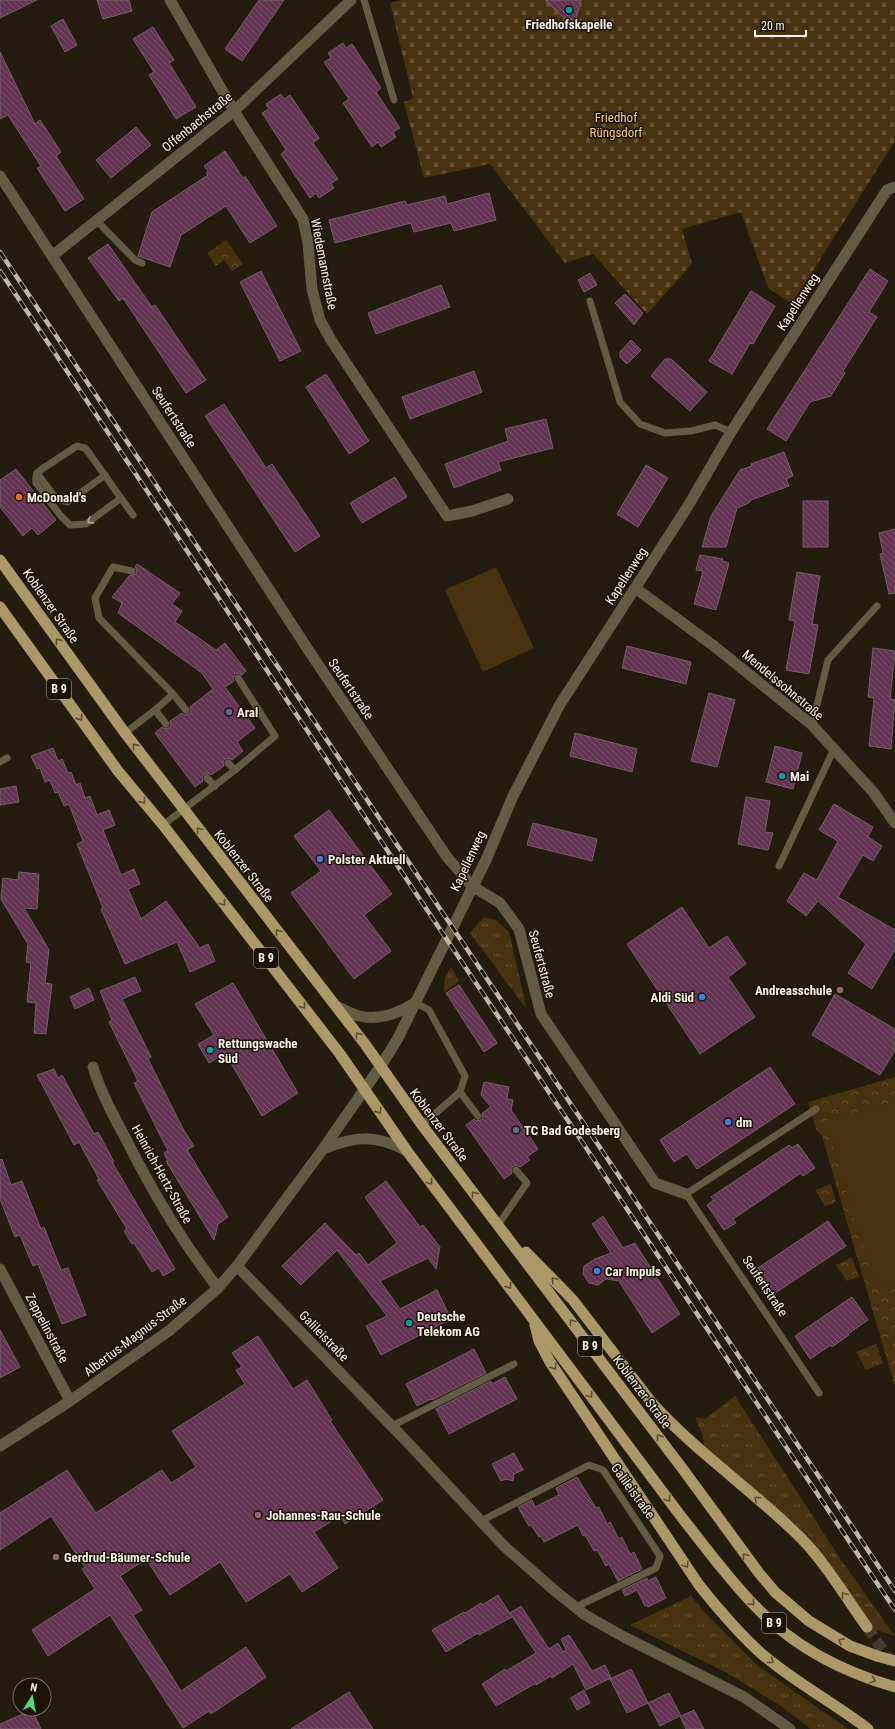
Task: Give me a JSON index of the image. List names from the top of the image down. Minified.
{"streets":{"main road":["Koblenzer Straße","B 9"],"street":["Offenbachstraße","Wiedemannstraße","Kapellenweg","Seufertstraße","Mendelssohnstraße","Heinrich-Hertz-Straße","Zeppelinstraße","Albertus-Magnus-Straße","Galileistraße"]},"crossings":[["Offenbachstraße","Wiedemannstraße"],["Offenbachstraße","Seufertstraße"],["Kapellenweg","Seufertstraße"],["Kapellenweg","Koblenzer Straße"],["Kapellenweg","Mendelssohnstraße"],["Kapellenweg","B 9"],["Kapellenweg","Albertus-Magnus-Straße"],["B 9","Albertus-Magnus-Straße"],["Heinrich-Hertz-Straße","Albertus-Magnus-Straße"],["Zeppelinstraße","Albertus-Magnus-Straße"],["Albertus-Magnus-Straße","Galileistraße"]],"parks":["Friedhof Rüngsdorf"],"places":["Friedhofskapelle","McDonald's","Aral","Mai","Polster Aktuell","Andreasschule","Aldi Süd","Rettungswache Süd","dm","TC Bad Godesberg","Car Impuls","Deutsche Telekom AG","Johannes-Rau-Schule","Gerdrud-Bäumer-Schule"],"scale_bar":"20 m","north":"top"}
